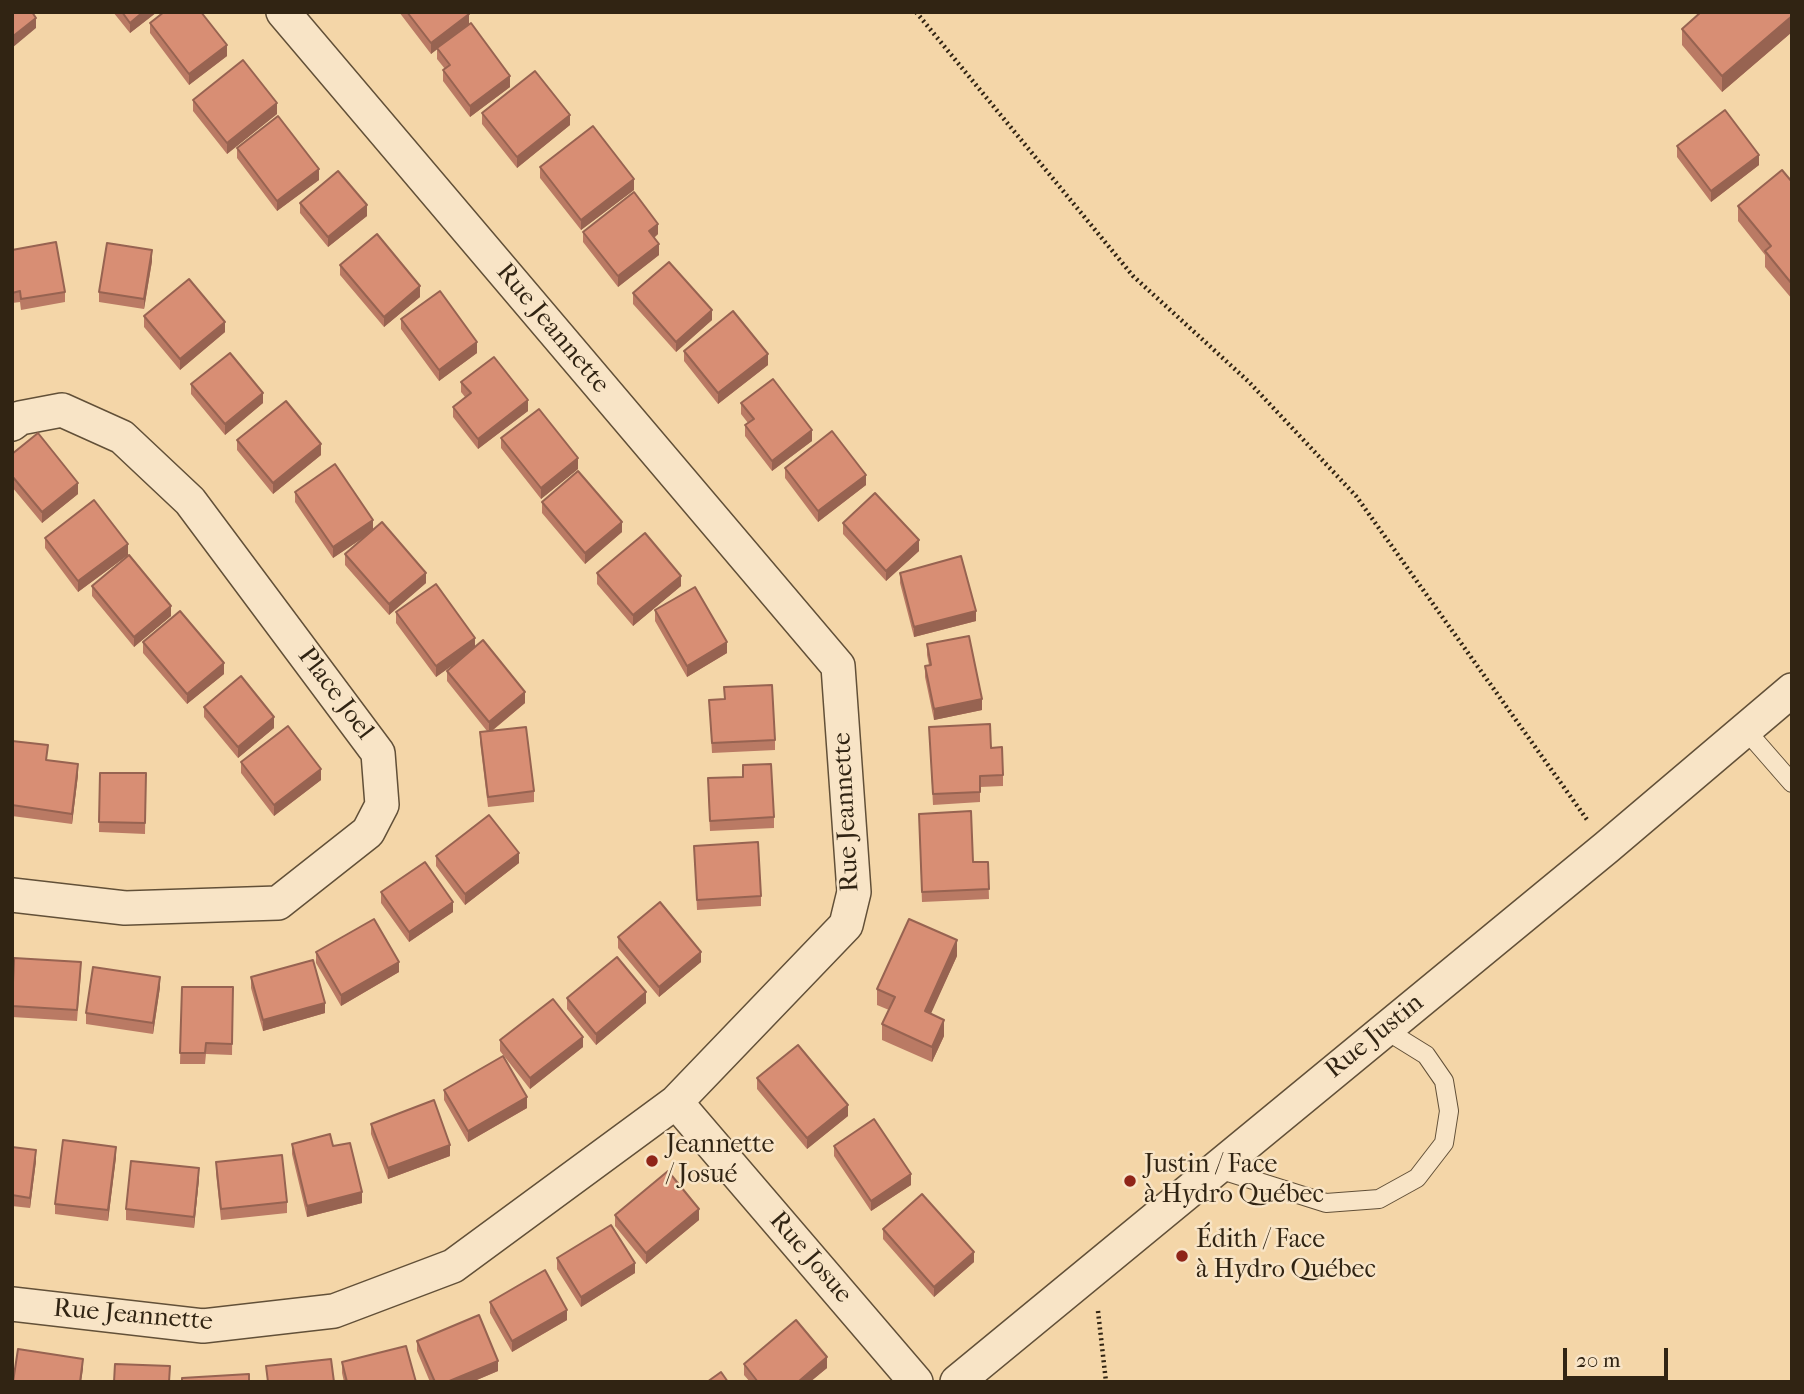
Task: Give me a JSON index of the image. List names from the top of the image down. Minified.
{"streets":{"street":["Rue Jeannette","Place Joel","Rue Justin","Rue Josue"]},"crossings":[["Rue Jeannette","Rue Josue"]],"places":["Jeannette / Josué","Justin / Face à Hydro Québec","Édith / Face à Hydro Québec"],"scale_bar":"20 m"}
